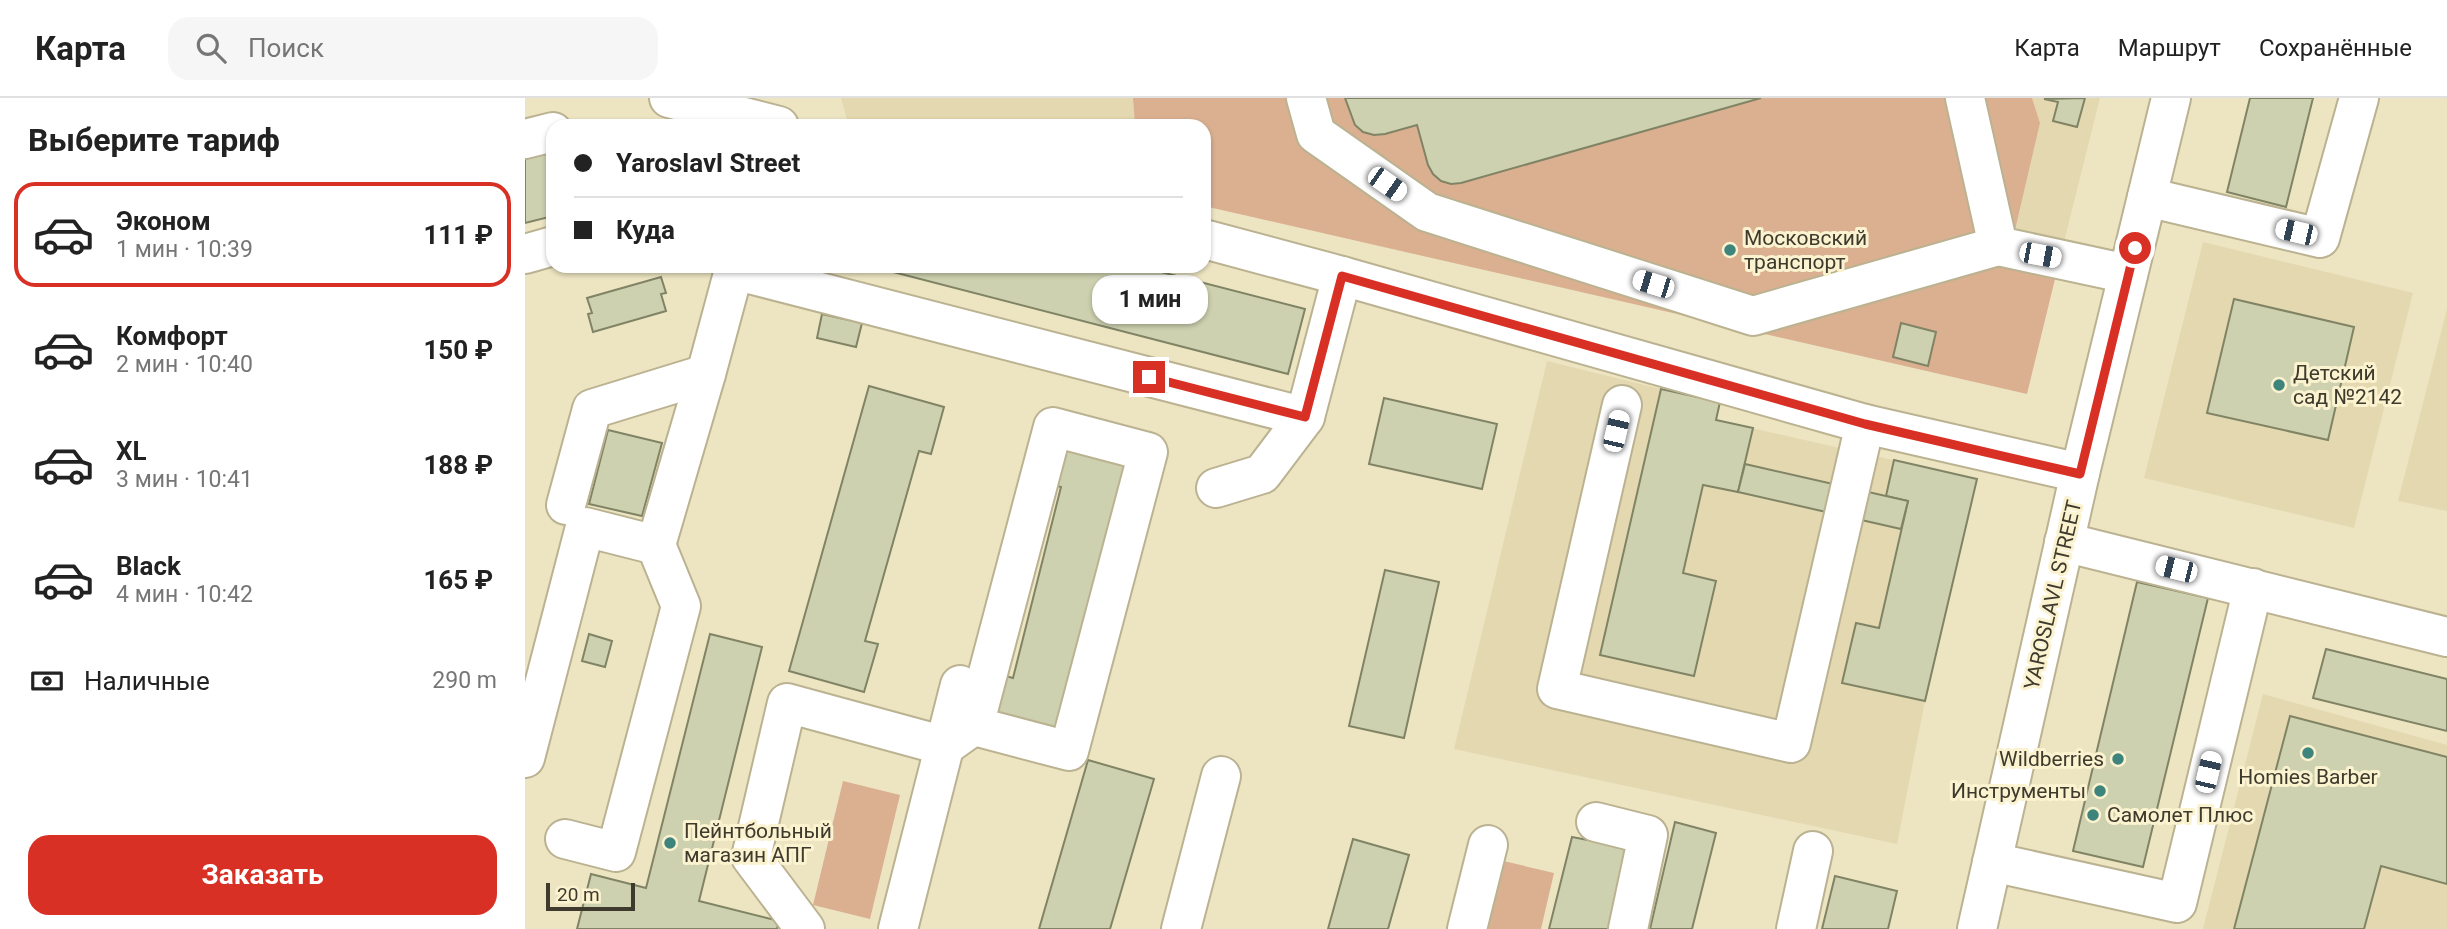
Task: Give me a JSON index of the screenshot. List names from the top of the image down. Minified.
{"streets":{"street":["YAROSLAVL STREET"]},"places":["Московский транспорт","Детский сад №2142","Homies Barber","Wildberries","Инструменты","Самолет Плюс","Пейнтбольный магазин АПГ"],"scale_bar":"20 m","page":{"header":"Карта","search":"Поиск","nav":["Карта","Маршрут","Сохранённые"],"heading":"Выберите тариф","banner":["Yaroslavl Street","Куда"],"list":[{"name":"Эконом","note":"1 мин · 10:39","value":"111 ₽"},{"name":"Комфорт","note":"2 мин · 10:40","value":"150 ₽"},{"name":"XL","note":"3 мин · 10:41","value":"188 ₽"},{"name":"Black","note":"4 мин · 10:42","value":"165 ₽"}],"bubble":"1 мин","pay":["Наличные","290 m"],"buttons":"Заказать","scale":"20 m"}}
